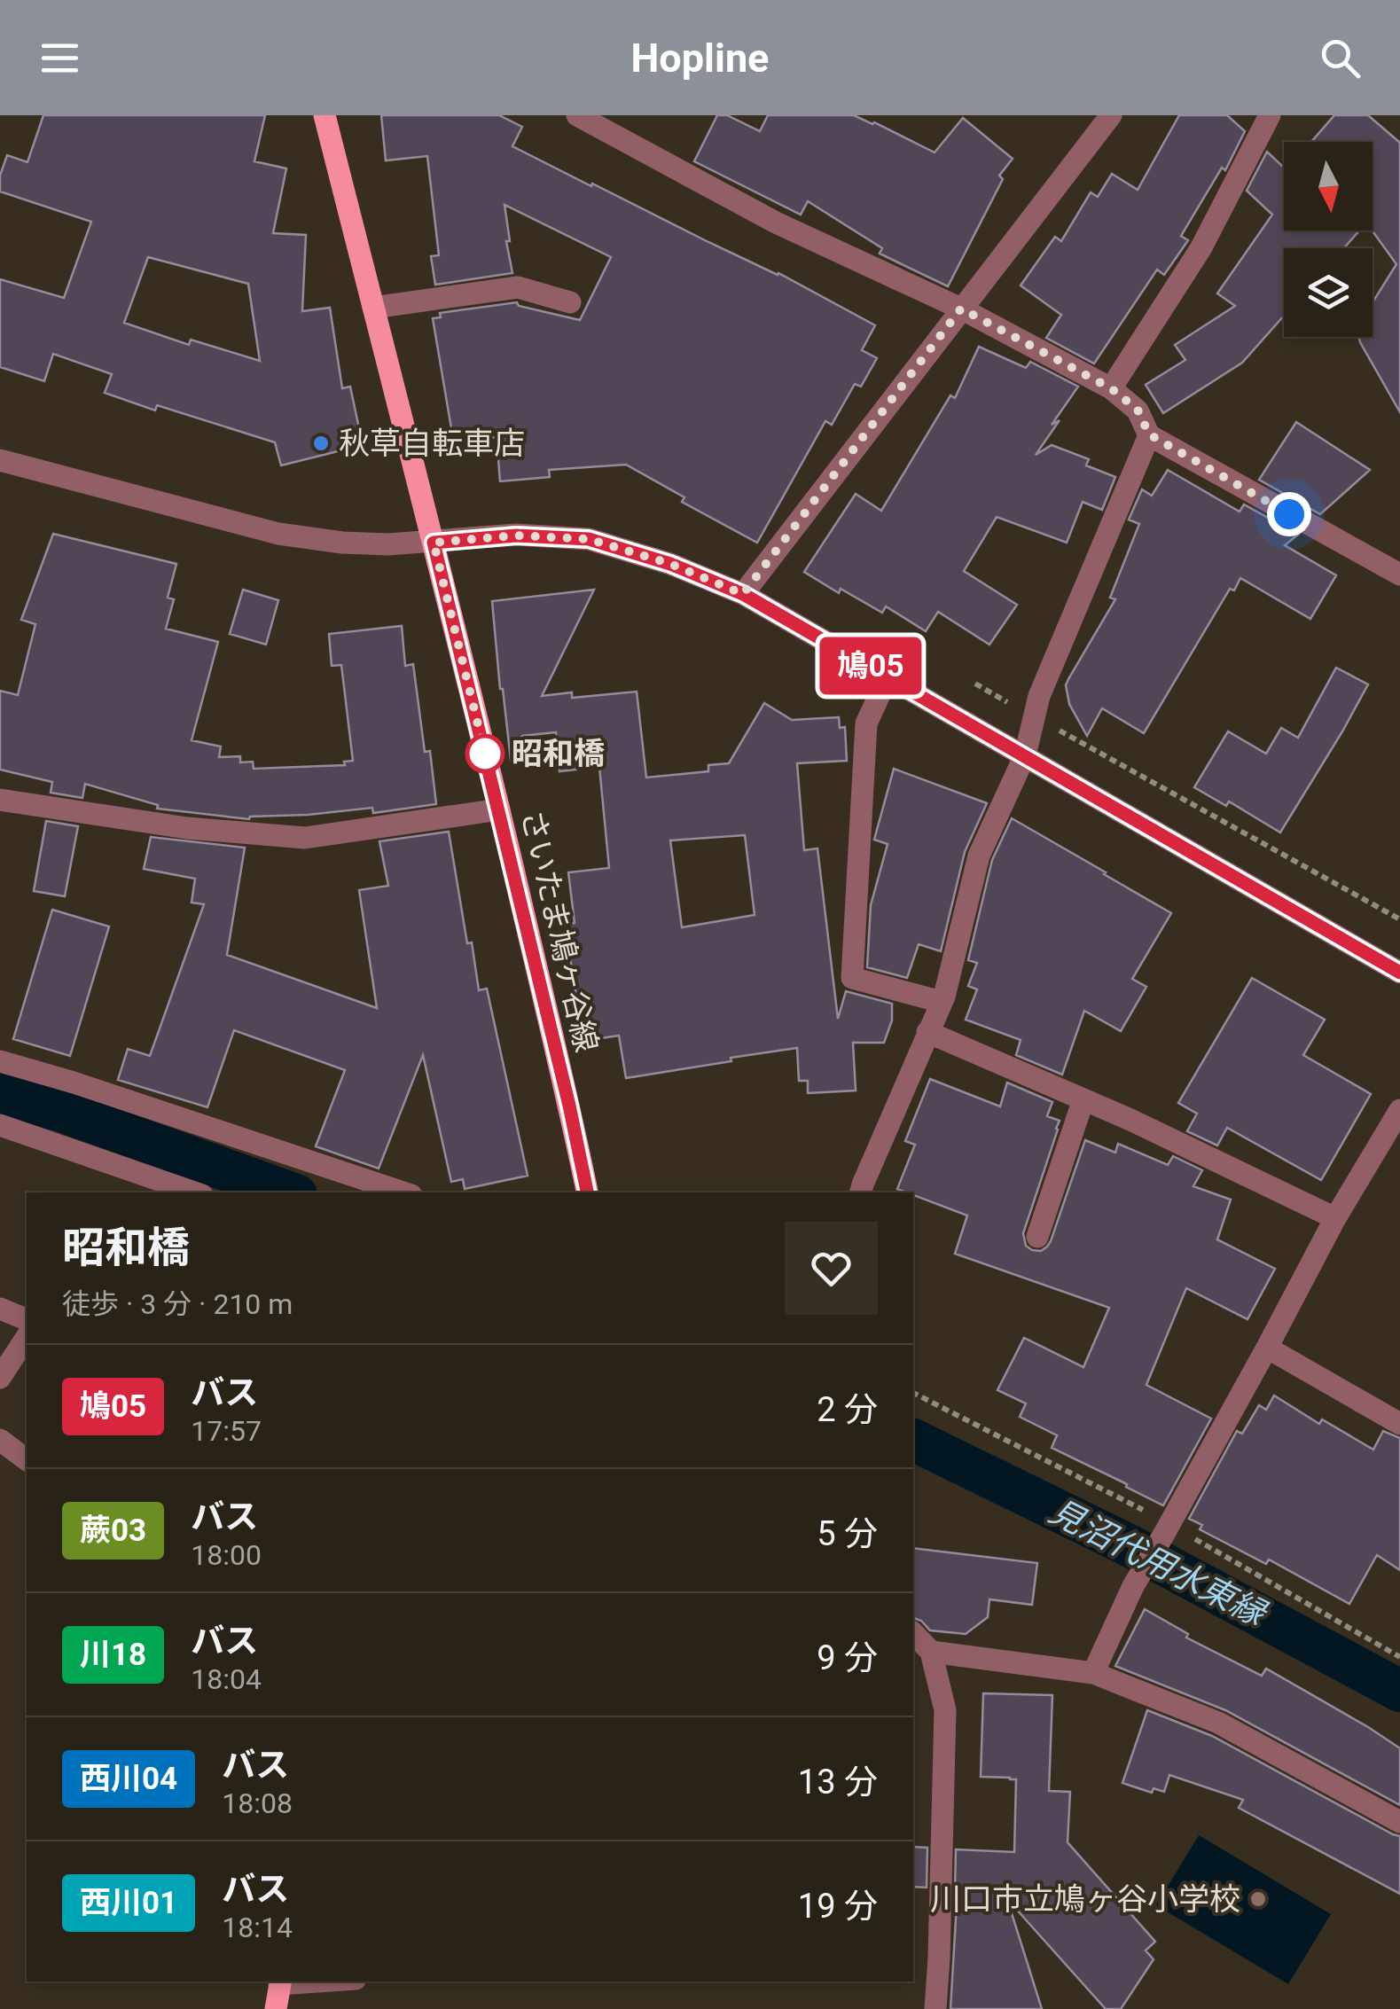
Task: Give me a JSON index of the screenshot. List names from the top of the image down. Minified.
{"streets":{"main road":["さいたま鳩ヶ谷線"]},"water":["見沼代用水東縁"],"places":["秋草自転車店","昭和橋","川口市立鳩ヶ谷小学校"],"lines":["bus line 鳩05"],"north":"bottom","page":{"header":"Hopline","on_map":"鳩05","heading":["昭和橋","徒歩 · 3 分 · 210 m"],"list":[{"mark":"鳩05","name":"バス","note":"17:57","value":"2 分"},{"mark":"蕨03","name":"バス","note":"18:00","value":"5 分"},{"mark":"川18","name":"バス","note":"18:04","value":"9 分"},{"mark":"西川04","name":"バス","note":"18:08","value":"13 分"},{"mark":"西川01","name":"バス","note":"18:14","value":"19 分"}]}}
